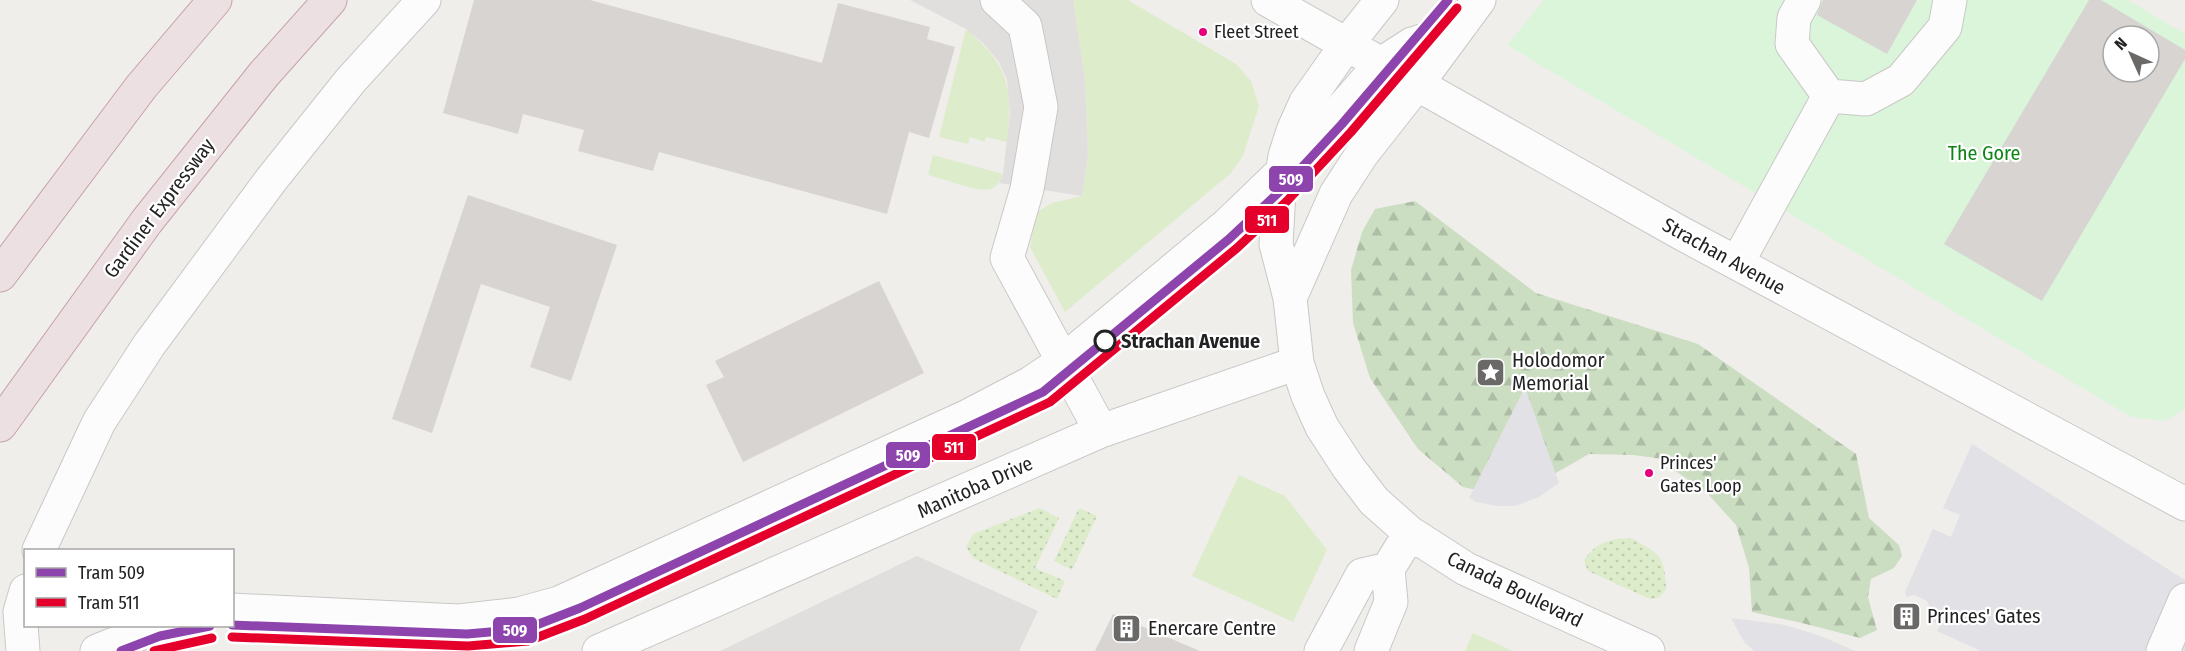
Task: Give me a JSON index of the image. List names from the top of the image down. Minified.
{"streets":{"highway":["Gardiner Expressway"],"street":["Strachan Avenue","Manitoba Drive","Canada Boulevard"]},"crossings":[["Manitoba Drive","Canada Boulevard"]],"parks":["The Gore"],"places":{"other":["Fleet Street","Strachan Avenue","Princes' Gates Loop"],"place":["Holodomor Memorial"],"building":["Princes' Gates","Enercare Centre"]},"lines":["tram line 509","tram line 511"],"legend":["Tram 509","Tram 511"],"north":"top left"}
